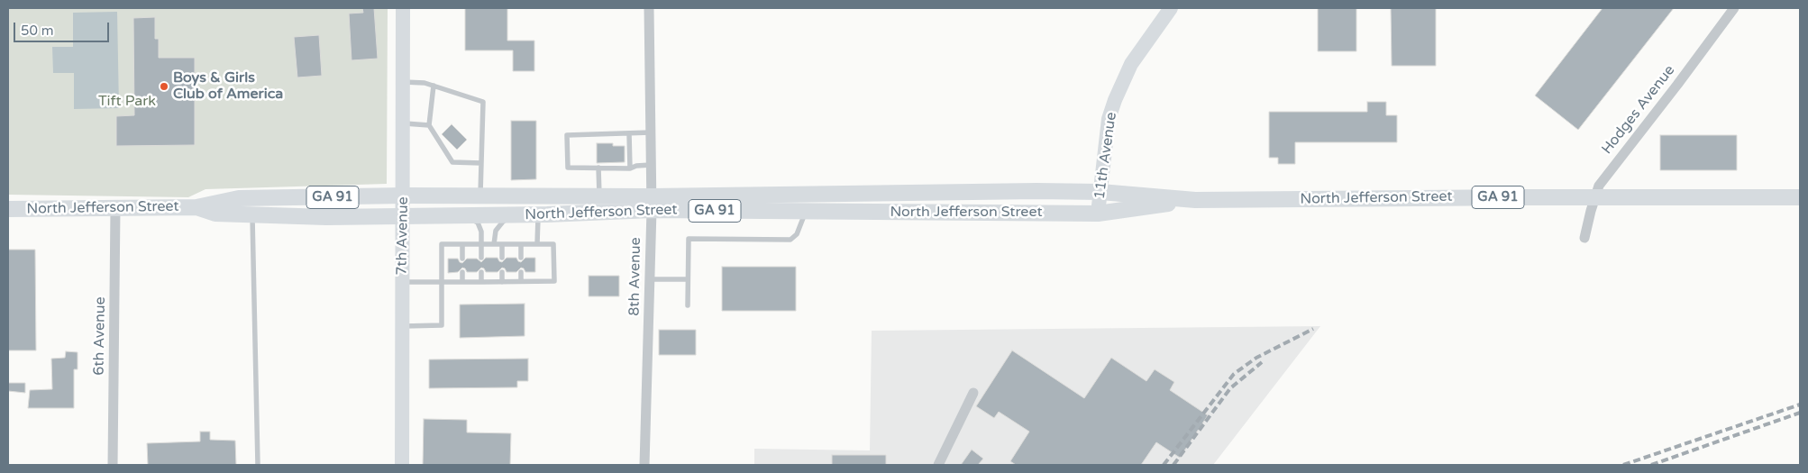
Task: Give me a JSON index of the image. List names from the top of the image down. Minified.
{"streets":{"main road":["GA 91","North Jefferson Street"],"street":["Hodges Avenue","11th Avenue","7th Avenue","8th Avenue","6th Avenue"]},"crossings":[["11th Avenue","North Jefferson Street"],["North Jefferson Street","7th Avenue"],["North Jefferson Street","8th Avenue"],["North Jefferson Street","6th Avenue"]],"parks":["Tift Park"],"places":["Boys & Girls Club of America"],"scale_bar":"50 m"}
